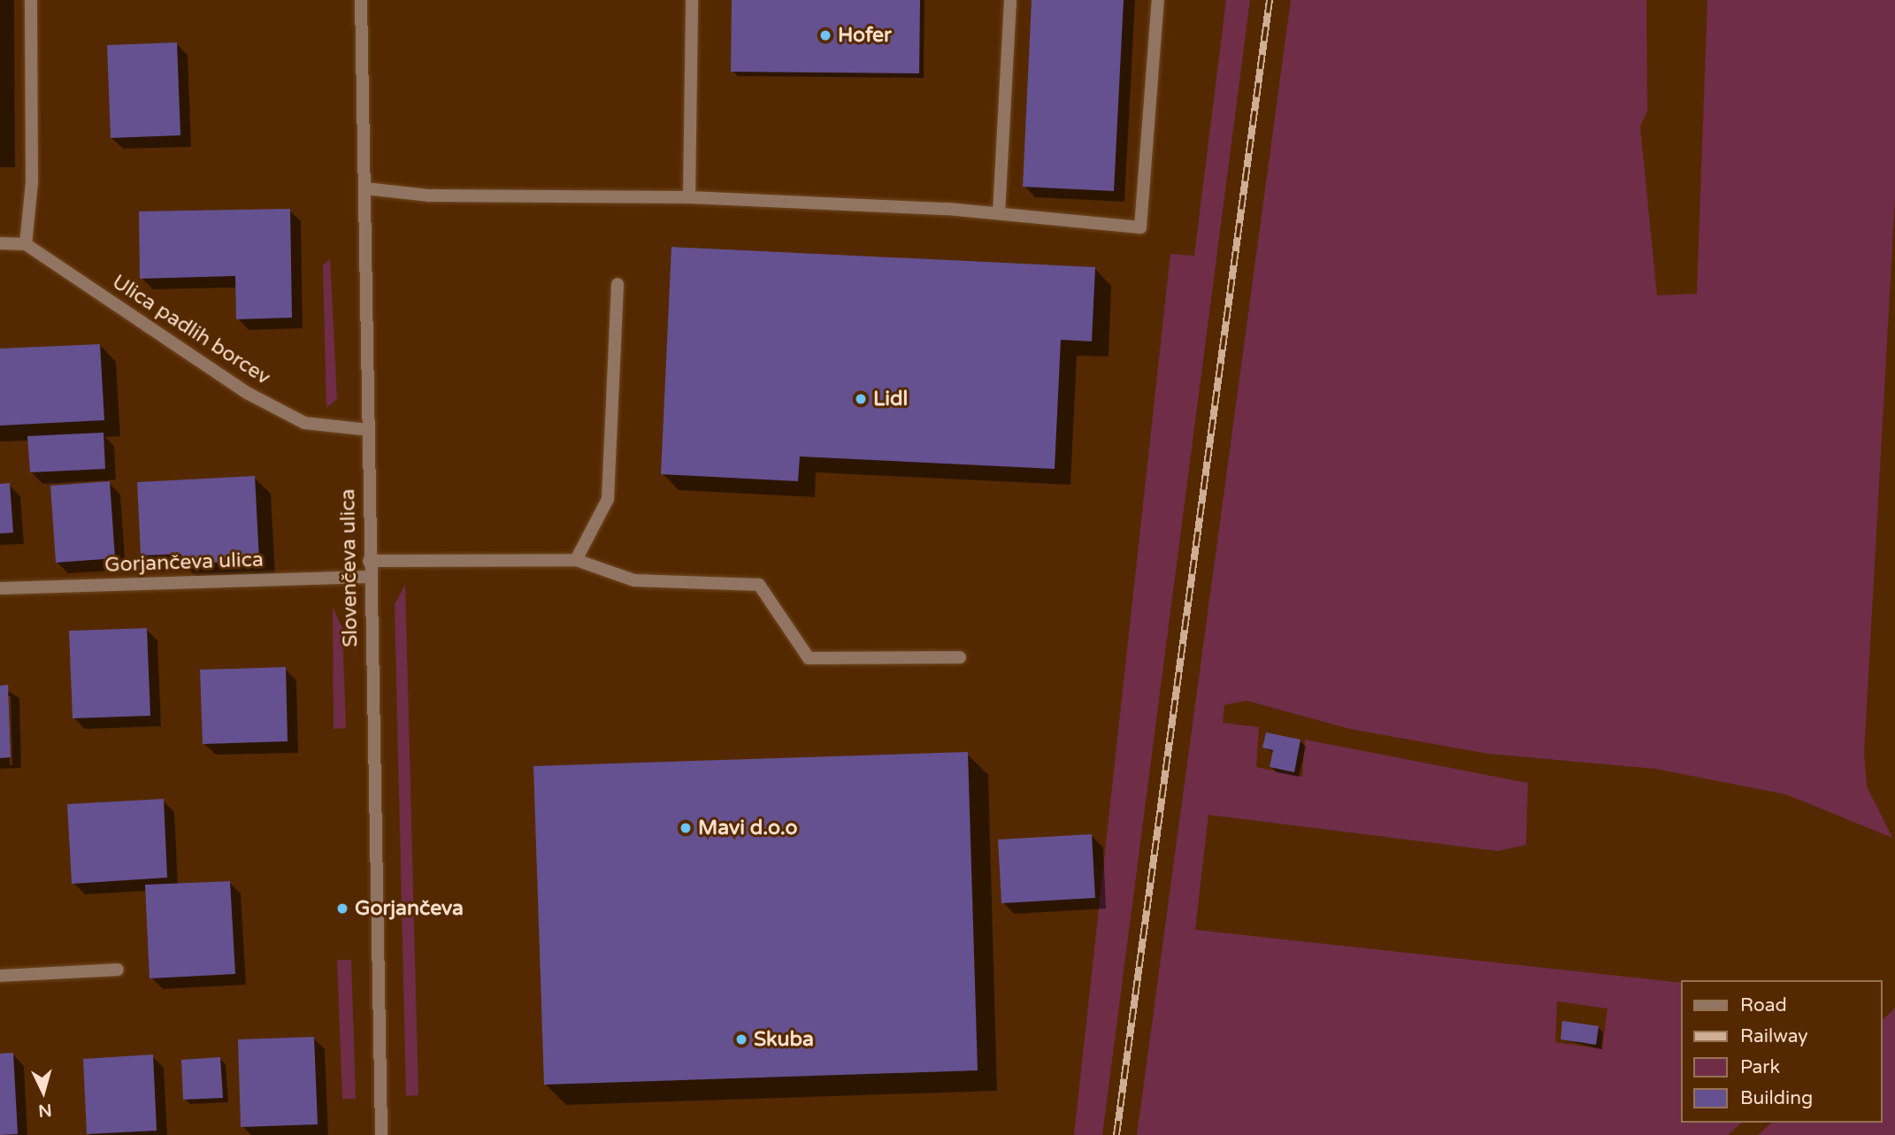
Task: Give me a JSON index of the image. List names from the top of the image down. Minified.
{"streets":{"street":["Ulica padlih borcev","Gorjančeva ulica","Slovenčeva ulica"]},"crossings":[["Ulica padlih borcev","Slovenčeva ulica"],["Gorjančeva ulica","Slovenčeva ulica"]],"places":["Hofer","Lidl","Mavi d.o.o","Gorjančeva","Skuba"],"legend":["Road","Railway","Park","Building"],"north":"bottom"}
